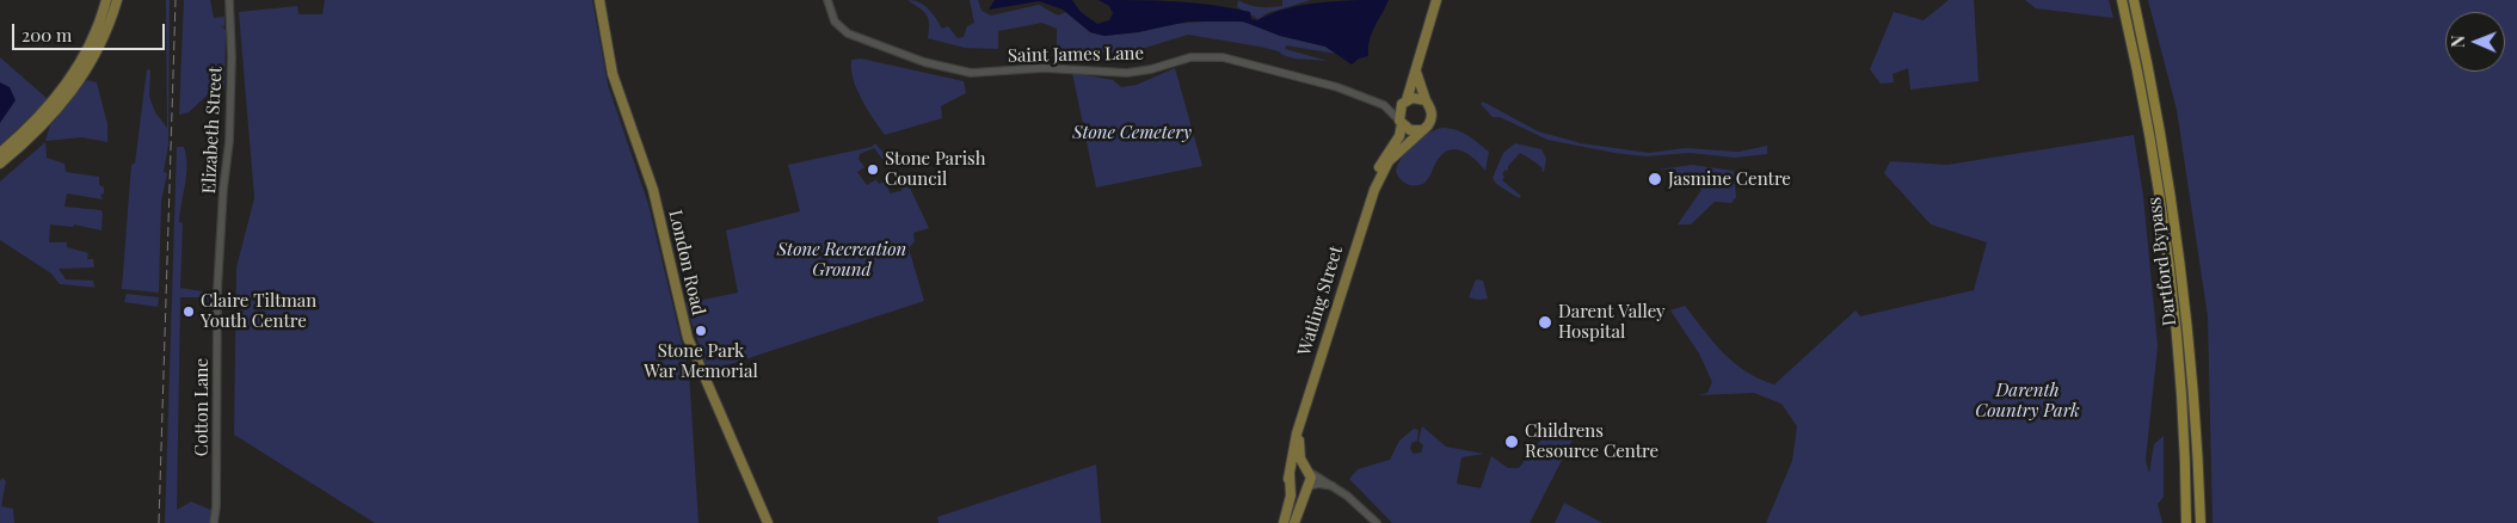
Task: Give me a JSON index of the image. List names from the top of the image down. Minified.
{"streets":{"highway":["Dartford Bypass"],"main road":["London Road","Watling Street"],"street":["Saint James Lane","Elizabeth Street","Cotton Lane"]},"crossings":[["Saint James Lane","Watling Street"],["Elizabeth Street","Cotton Lane"]],"parks":["Stone Cemetery","Stone Recreation Ground","Darenth Country Park"],"places":["Stone Parish Council","Jasmine Centre","Claire Tiltman Youth Centre","Darent Valley Hospital","Stone Park War Memorial","Childrens Resource Centre"],"scale_bar":"200 m","north":"left"}
